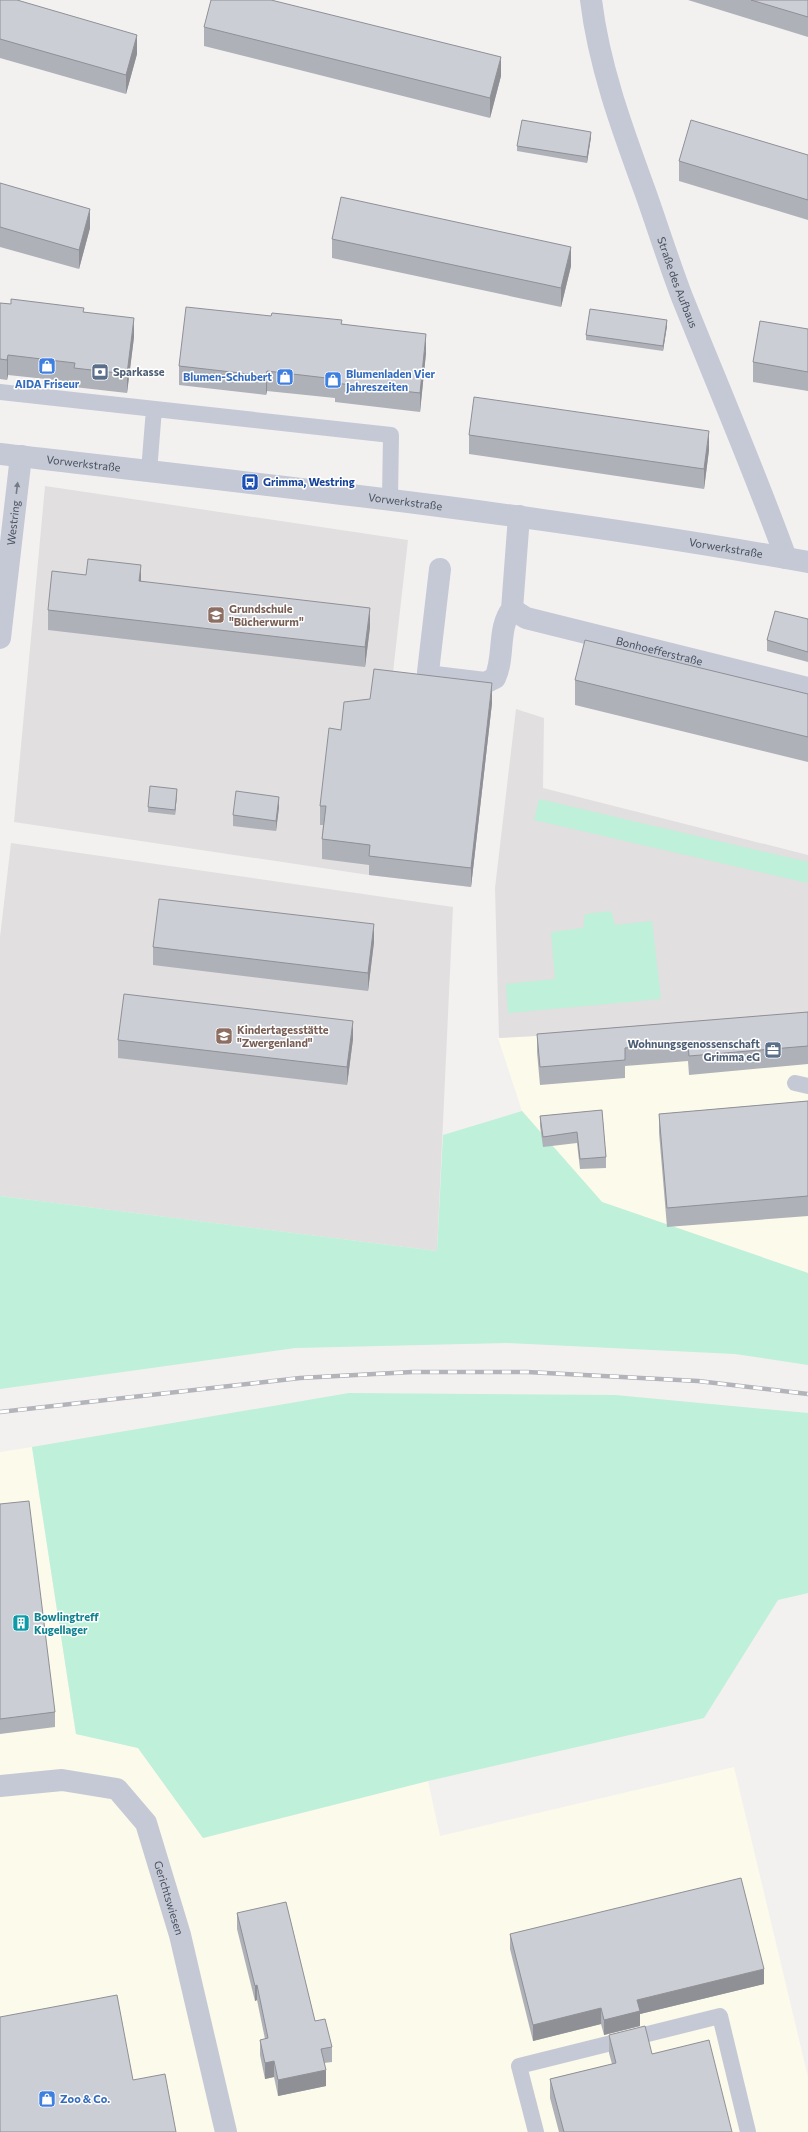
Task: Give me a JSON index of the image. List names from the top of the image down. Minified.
{"streets":{"street":["Straße des Aufbaus","Vorwerkstraße","Westring","Bonhoefferstraße","Gerichtswiesen"]},"crossings":[["Straße des Aufbaus","Vorwerkstraße"],["Vorwerkstraße","Westring"]],"one_way":["Westring"],"places":{"shop":["AIDA Friseur","Blumen-Schubert","Blumenladen Vier Jahreszeiten","Zoo & Co."],"bank":["Sparkasse"],"bus stop":["Grimma, Westring"],"school or university":["Grundschule \"Bücherwurm\"","Kindertagesstätte \"Zwergenland\""],"office":["Wohnungsgenossenschaft Grimma eG"],"building":["Bowlingtreff Kugellager"]}}
